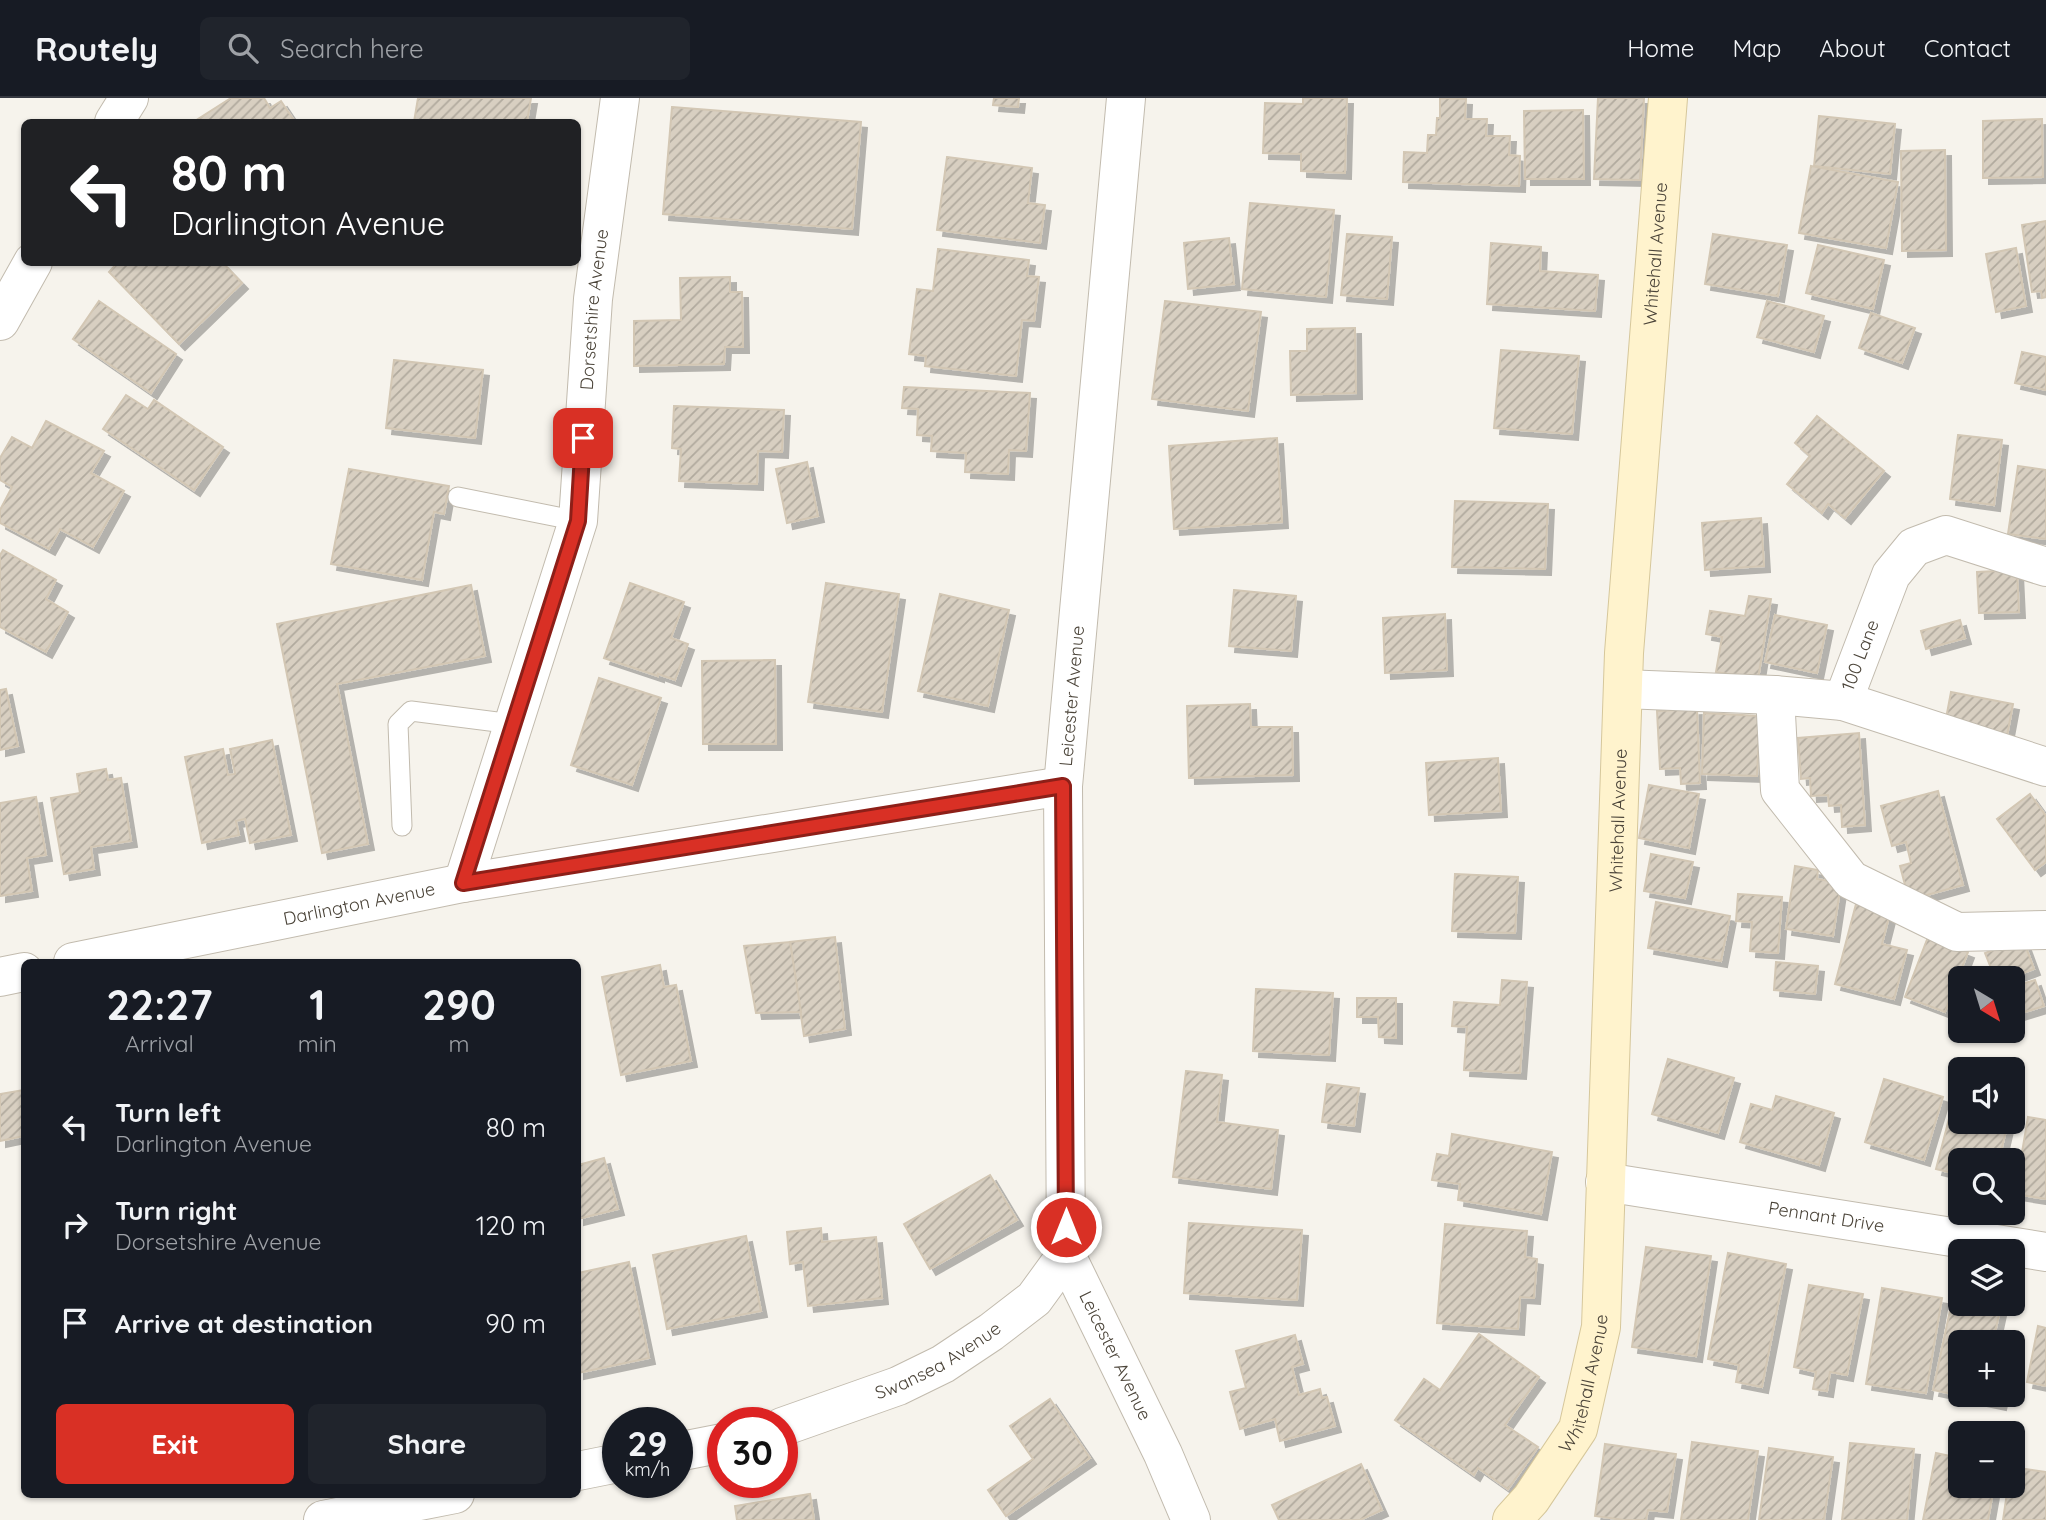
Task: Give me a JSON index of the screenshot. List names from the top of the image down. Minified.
{"streets":{"street":["Whitehall Avenue","Dorsetshire Avenue","100 Lane","Leicester Avenue","Darlington Avenue","Pennant Drive","Swansea Avenue"]},"crossings":[["Whitehall Avenue","Pennant Drive"],["Dorsetshire Avenue","Darlington Avenue"],["Leicester Avenue","Darlington Avenue"],["Leicester Avenue","Swansea Avenue"]],"north":"bottom right","page":{"header":"Routely","search":"Search here","nav":["Home","Map","About","Contact"],"turn":["80 m","Darlington Avenue"],"eta":["22:27","Arrival","1","min","290","m"],"map_buttons":["+","−"],"list":[{"name":"Turn left","note":"Darlington Avenue","value":"80 m"},{"name":"Turn right","note":"Dorsetshire Avenue","value":"120 m"},{"name":"Arrive at destination","value":"90 m"}],"buttons":["Exit","Share"],"speed":"29 km/h","limit":"30"}}
